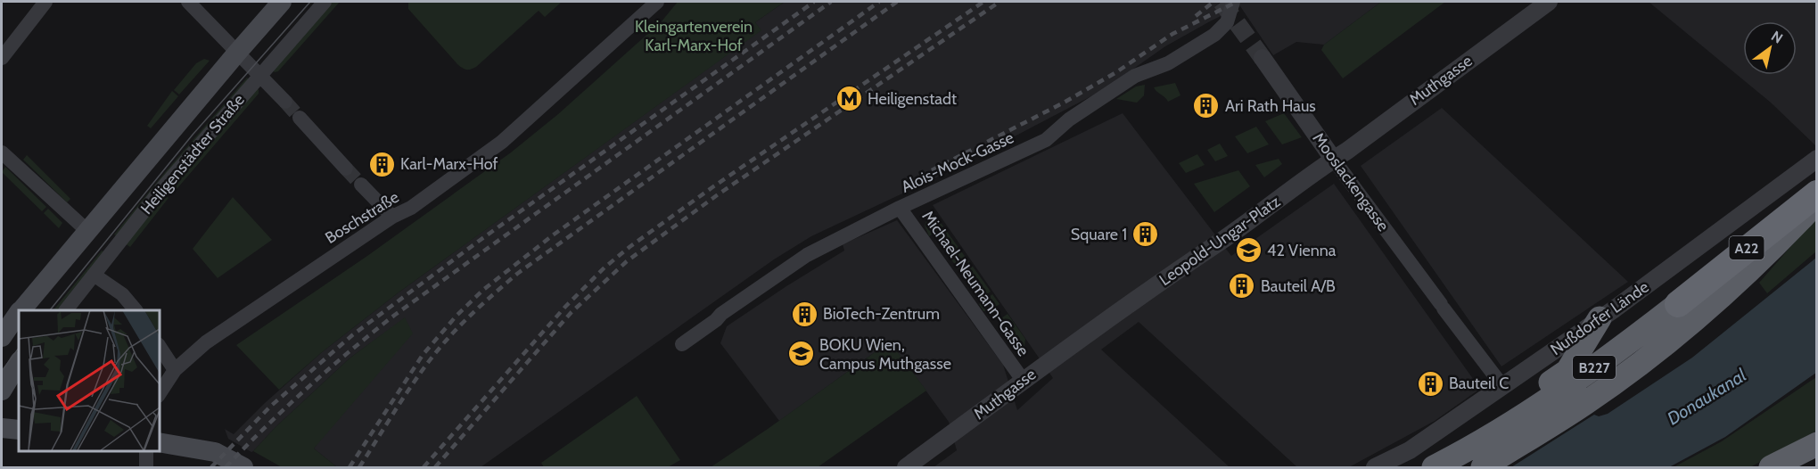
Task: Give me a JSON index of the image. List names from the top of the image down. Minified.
{"streets":{"highway":["A22","B227"],"main road":["Heiligenstädter Straße"],"street":["Muthgasse","Alois-Mock-Gasse","Mooslackengasse","Boschstraße","Leopold-Ungar-Platz","Michael-Neumann-Gasse","Nußdorfer Lände"]},"crossings":[["Muthgasse","Mooslackengasse"],["Muthgasse","Leopold-Ungar-Platz"],["Muthgasse","Michael-Neumann-Gasse"],["Alois-Mock-Gasse","Michael-Neumann-Gasse"],["Mooslackengasse","Leopold-Ungar-Platz"],["Mooslackengasse","Nußdorfer Lände"],["A22","B227"]],"water":["Donaukanal"],"parks":["Kleingartenverein Karl-Marx-Hof"],"places":{"metro station":["Heiligenstadt"],"building":["Ari Rath Haus","Karl-Marx-Hof","Square 1","Bauteil A/B","BioTech-Zentrum","Bauteil C"],"school or university":["42 Vienna","BOKU Wien, Campus Muthgasse"]},"north":"top right"}
